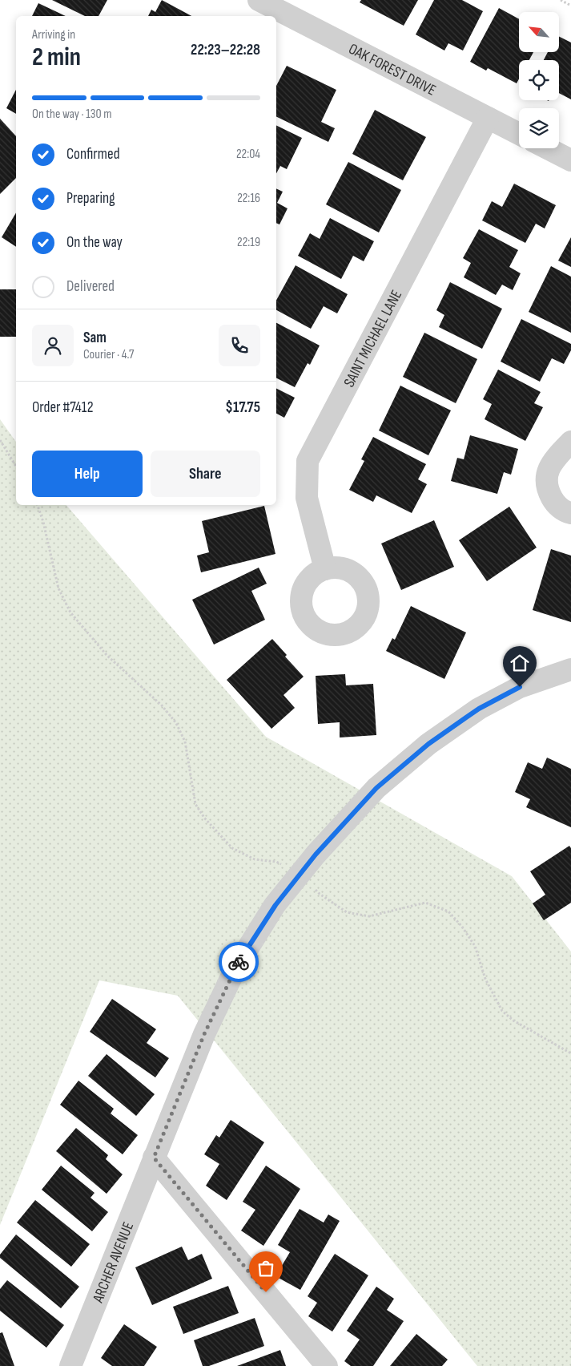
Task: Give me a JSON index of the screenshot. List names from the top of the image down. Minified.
{"streets":{"street":["OAK FOREST DRIVE","SAINT MICHAEL LANE","ARCHER AVENUE"]},"crossings":[["OAK FOREST DRIVE","SAINT MICHAEL LANE"]],"north":"top left","page":{"heading":["2 min","Arriving in","22:23–22:28"],"panel":["Sam","Courier · 4.7","Order #7412","$17.75"],"bar":"On the way · 130 m","list":[["Confirmed","22:04"],["Preparing","22:16"],["On the way","22:19"],"Delivered"],"buttons":["Help","Share"]}}
